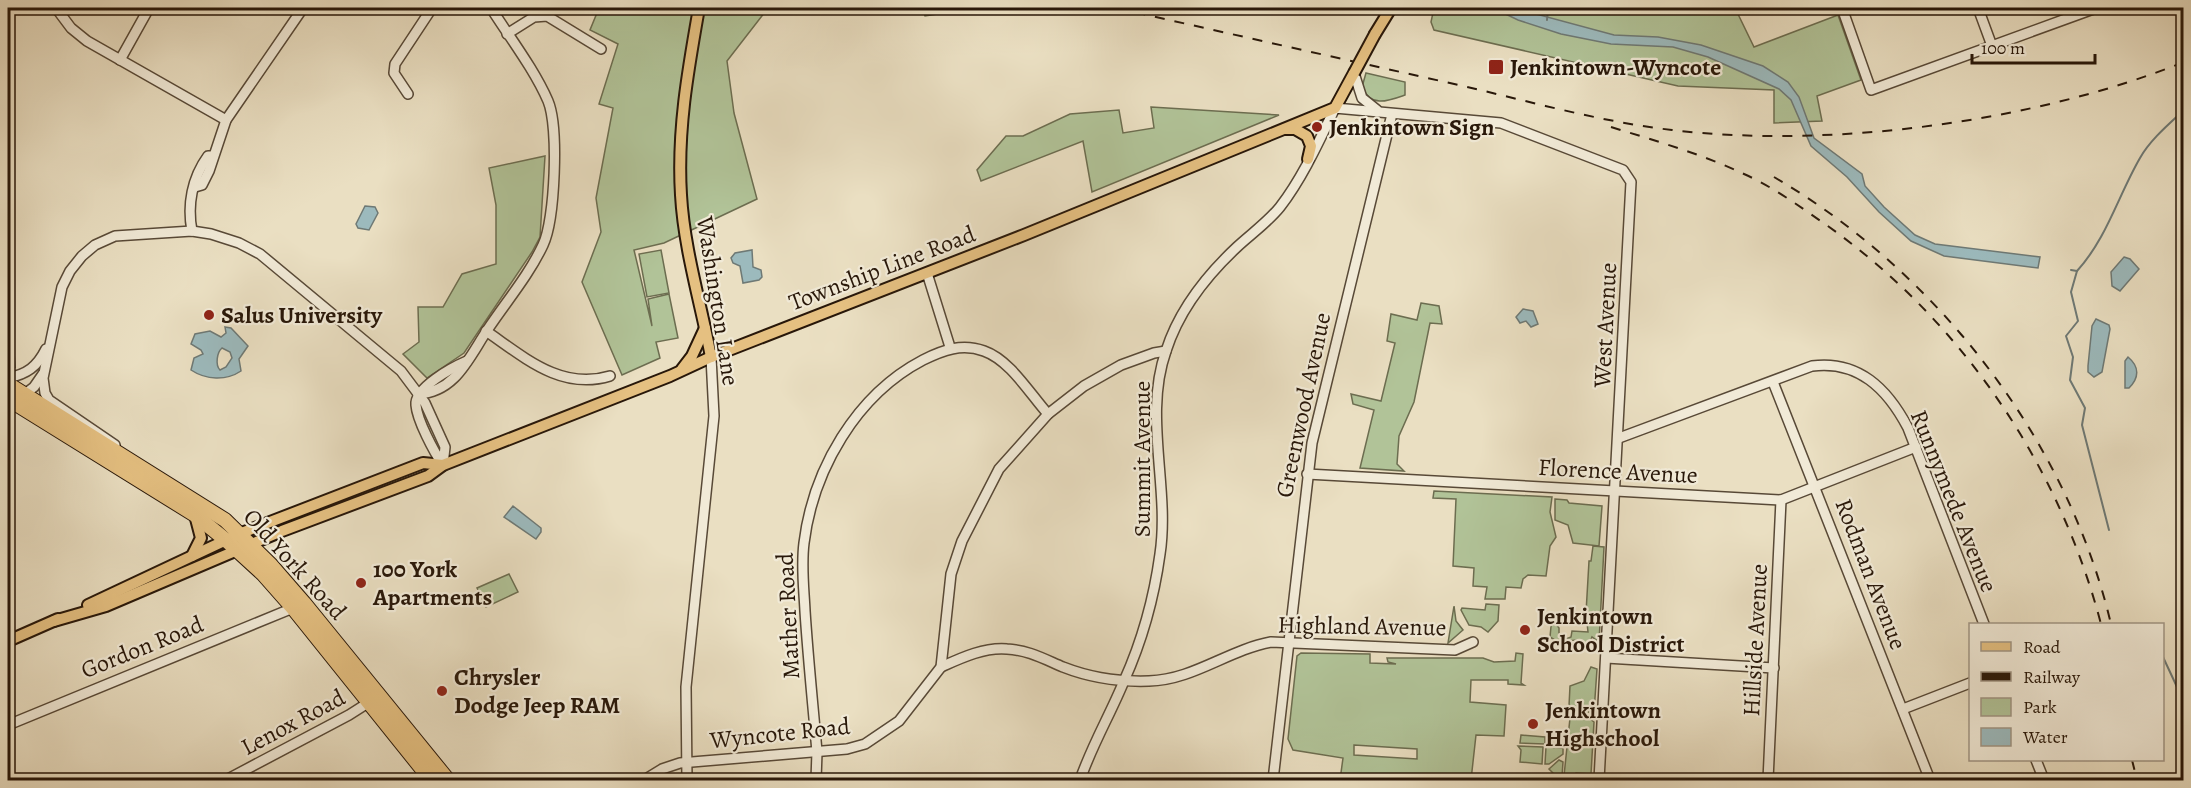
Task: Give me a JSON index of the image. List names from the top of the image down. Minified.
{"streets":{"highway":["Old York Road"],"main road":["Township Line Road","Washington Lane"],"street":["West Avenue","Greenwood Avenue","Summit Avenue","Florence Avenue","Runnymede Avenue","Rodman Avenue","Mather Road","Highland Avenue","Hillside Avenue","Gordon Road","Lenox Road","Wyncote Road"]},"crossings":[["Township Line Road","Washington Lane"],["Township Line Road","West Avenue"],["Township Line Road","Summit Avenue"],["Township Line Road","Old York Road"],["Washington Lane","Wyncote Road"],["West Avenue","Greenwood Avenue"],["West Avenue","Summit Avenue"],["West Avenue","Florence Avenue"],["West Avenue","Runnymede Avenue"],["Greenwood Avenue","Florence Avenue"],["Greenwood Avenue","Highland Avenue"],["Summit Avenue","Highland Avenue"],["Florence Avenue","Runnymede Avenue"],["Florence Avenue","Rodman Avenue"],["Florence Avenue","Hillside Avenue"],["Runnymede Avenue","Rodman Avenue"],["Old York Road","Gordon Road"],["Old York Road","Lenox Road"],["Mather Road","Wyncote Road"],["Highland Avenue","Wyncote Road"]],"places":{"transit":["Jenkintown-Wyncote"],"other":["Jenkintown Sign","Salus University","100 York Apartments","Jenkintown School District","Chrysler Dodge Jeep RAM","Jenkintown Highschool"]},"legend":["Road","Railway","Park","Water"],"scale_bar":"100 m"}
